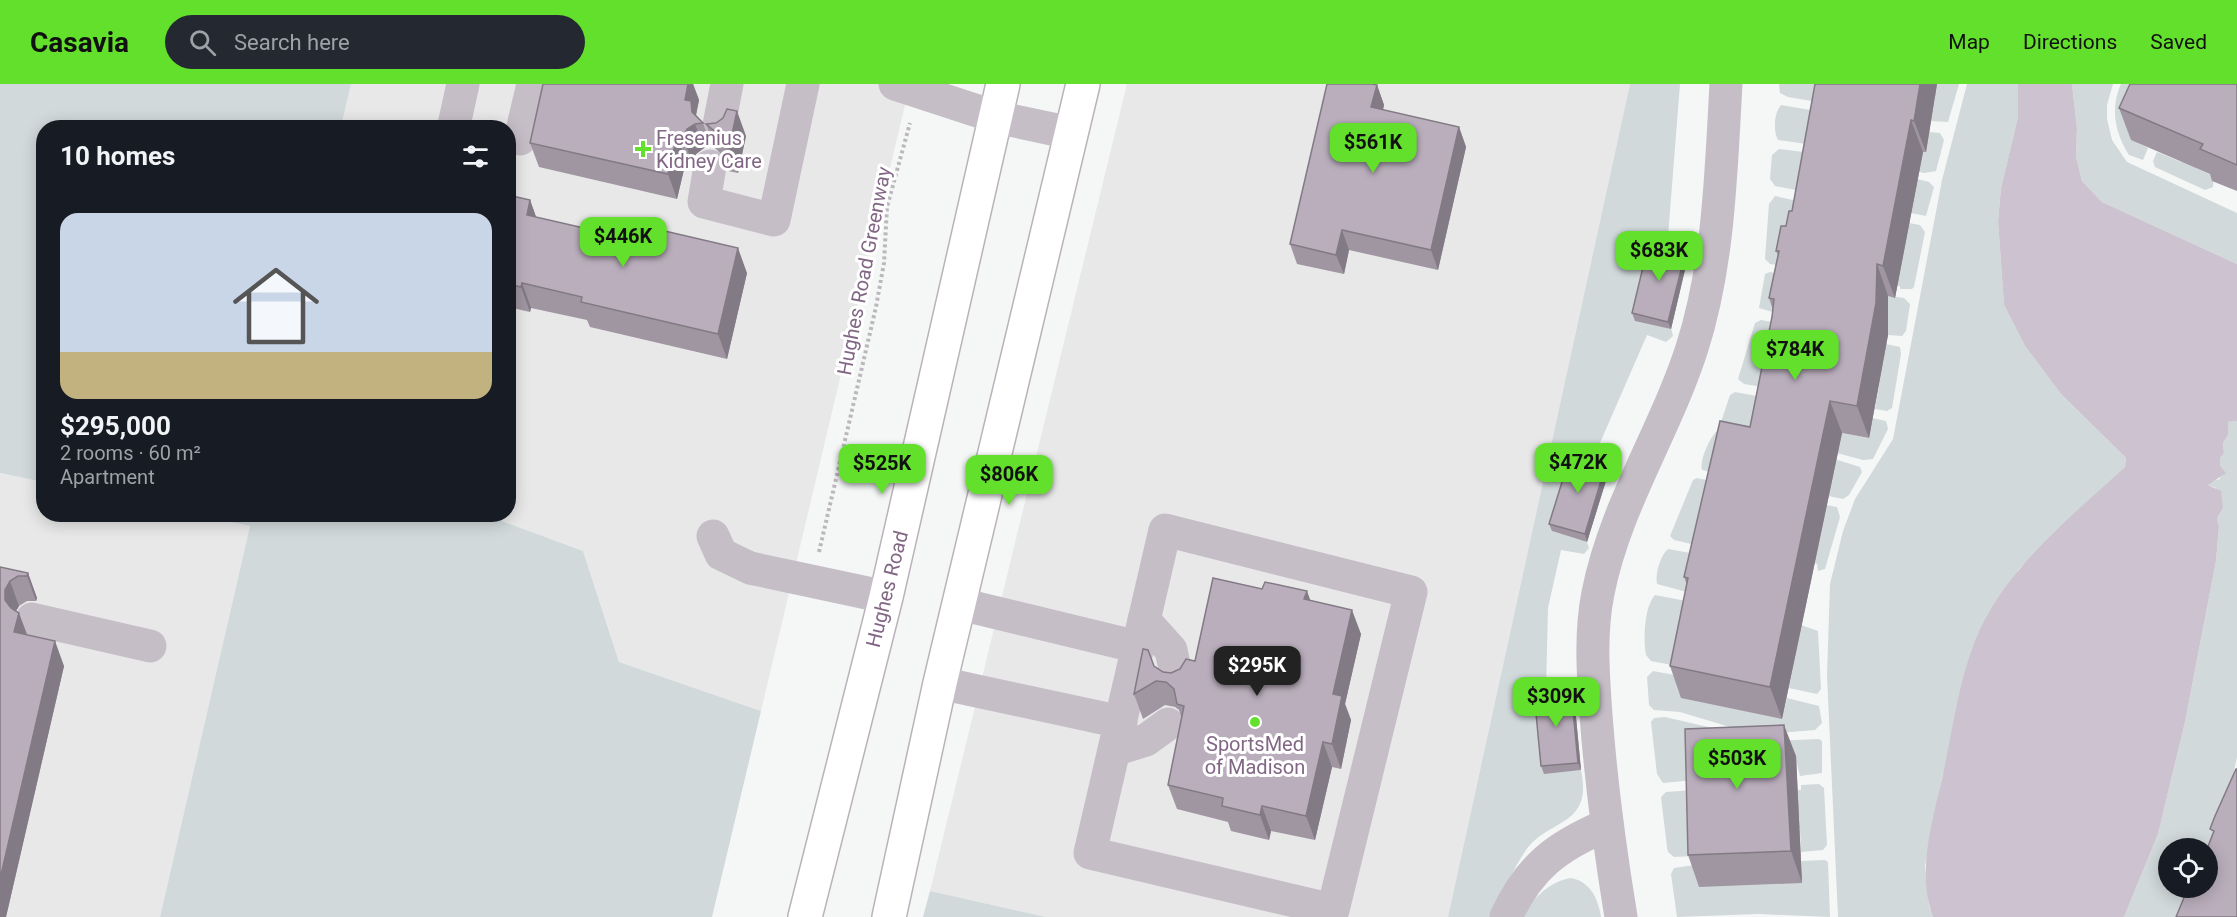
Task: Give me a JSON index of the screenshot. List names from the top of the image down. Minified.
{"streets":{"main road":["Hughes Road"],"path":["Hughes Road Greenway"]},"places":{"health":["Fresenius Kidney Care"],"other":["SportsMed of Madison"]},"page":{"header":"Casavia","search":"Search here","nav":["Map","Directions","Saved"],"heading":"10 homes","price":["$561K","$446K","$683K","$784K","$472K","$525K","$806K","$295K","$309K","$503K"],"list":[{"name":"$295,000","note":"2 rooms · 60 m² · Apartment"}]}}
